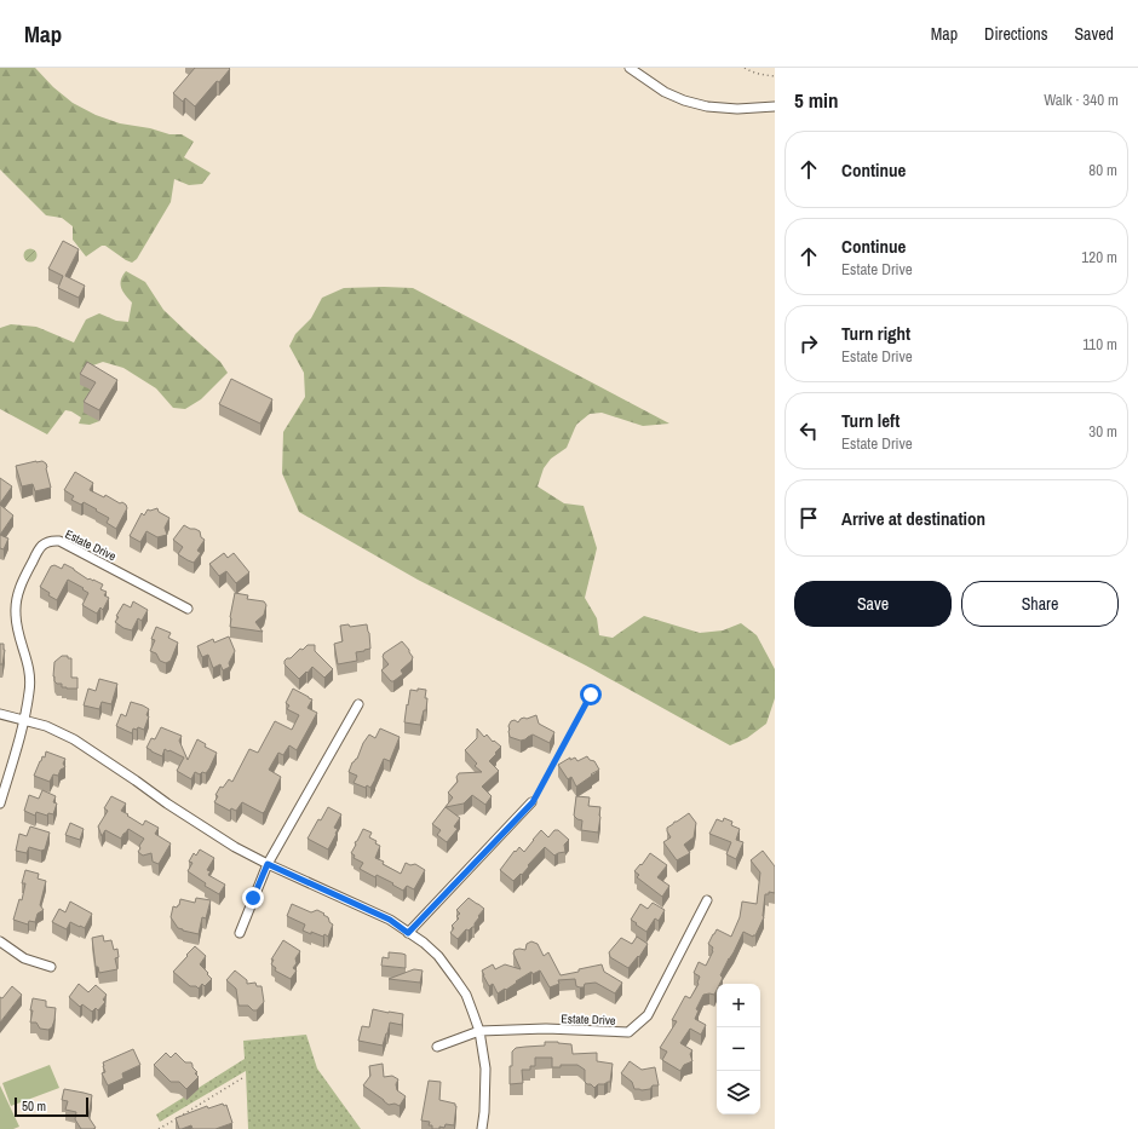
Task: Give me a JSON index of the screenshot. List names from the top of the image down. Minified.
{"streets":{"street":["Estate Drive"]},"scale_bar":"50 m","page":{"header":"Map","nav":["Map","Directions","Saved"],"heading":["5 min","Walk · 340 m"],"list":[["Continue","80 m"],["Continue","Estate Drive","120 m"],["Turn right","Estate Drive","110 m"],["Turn left","Estate Drive","30 m"],"Arrive at destination"],"buttons":["Save","Share"],"map_buttons":["+","−"],"scale":"50 m"}}
